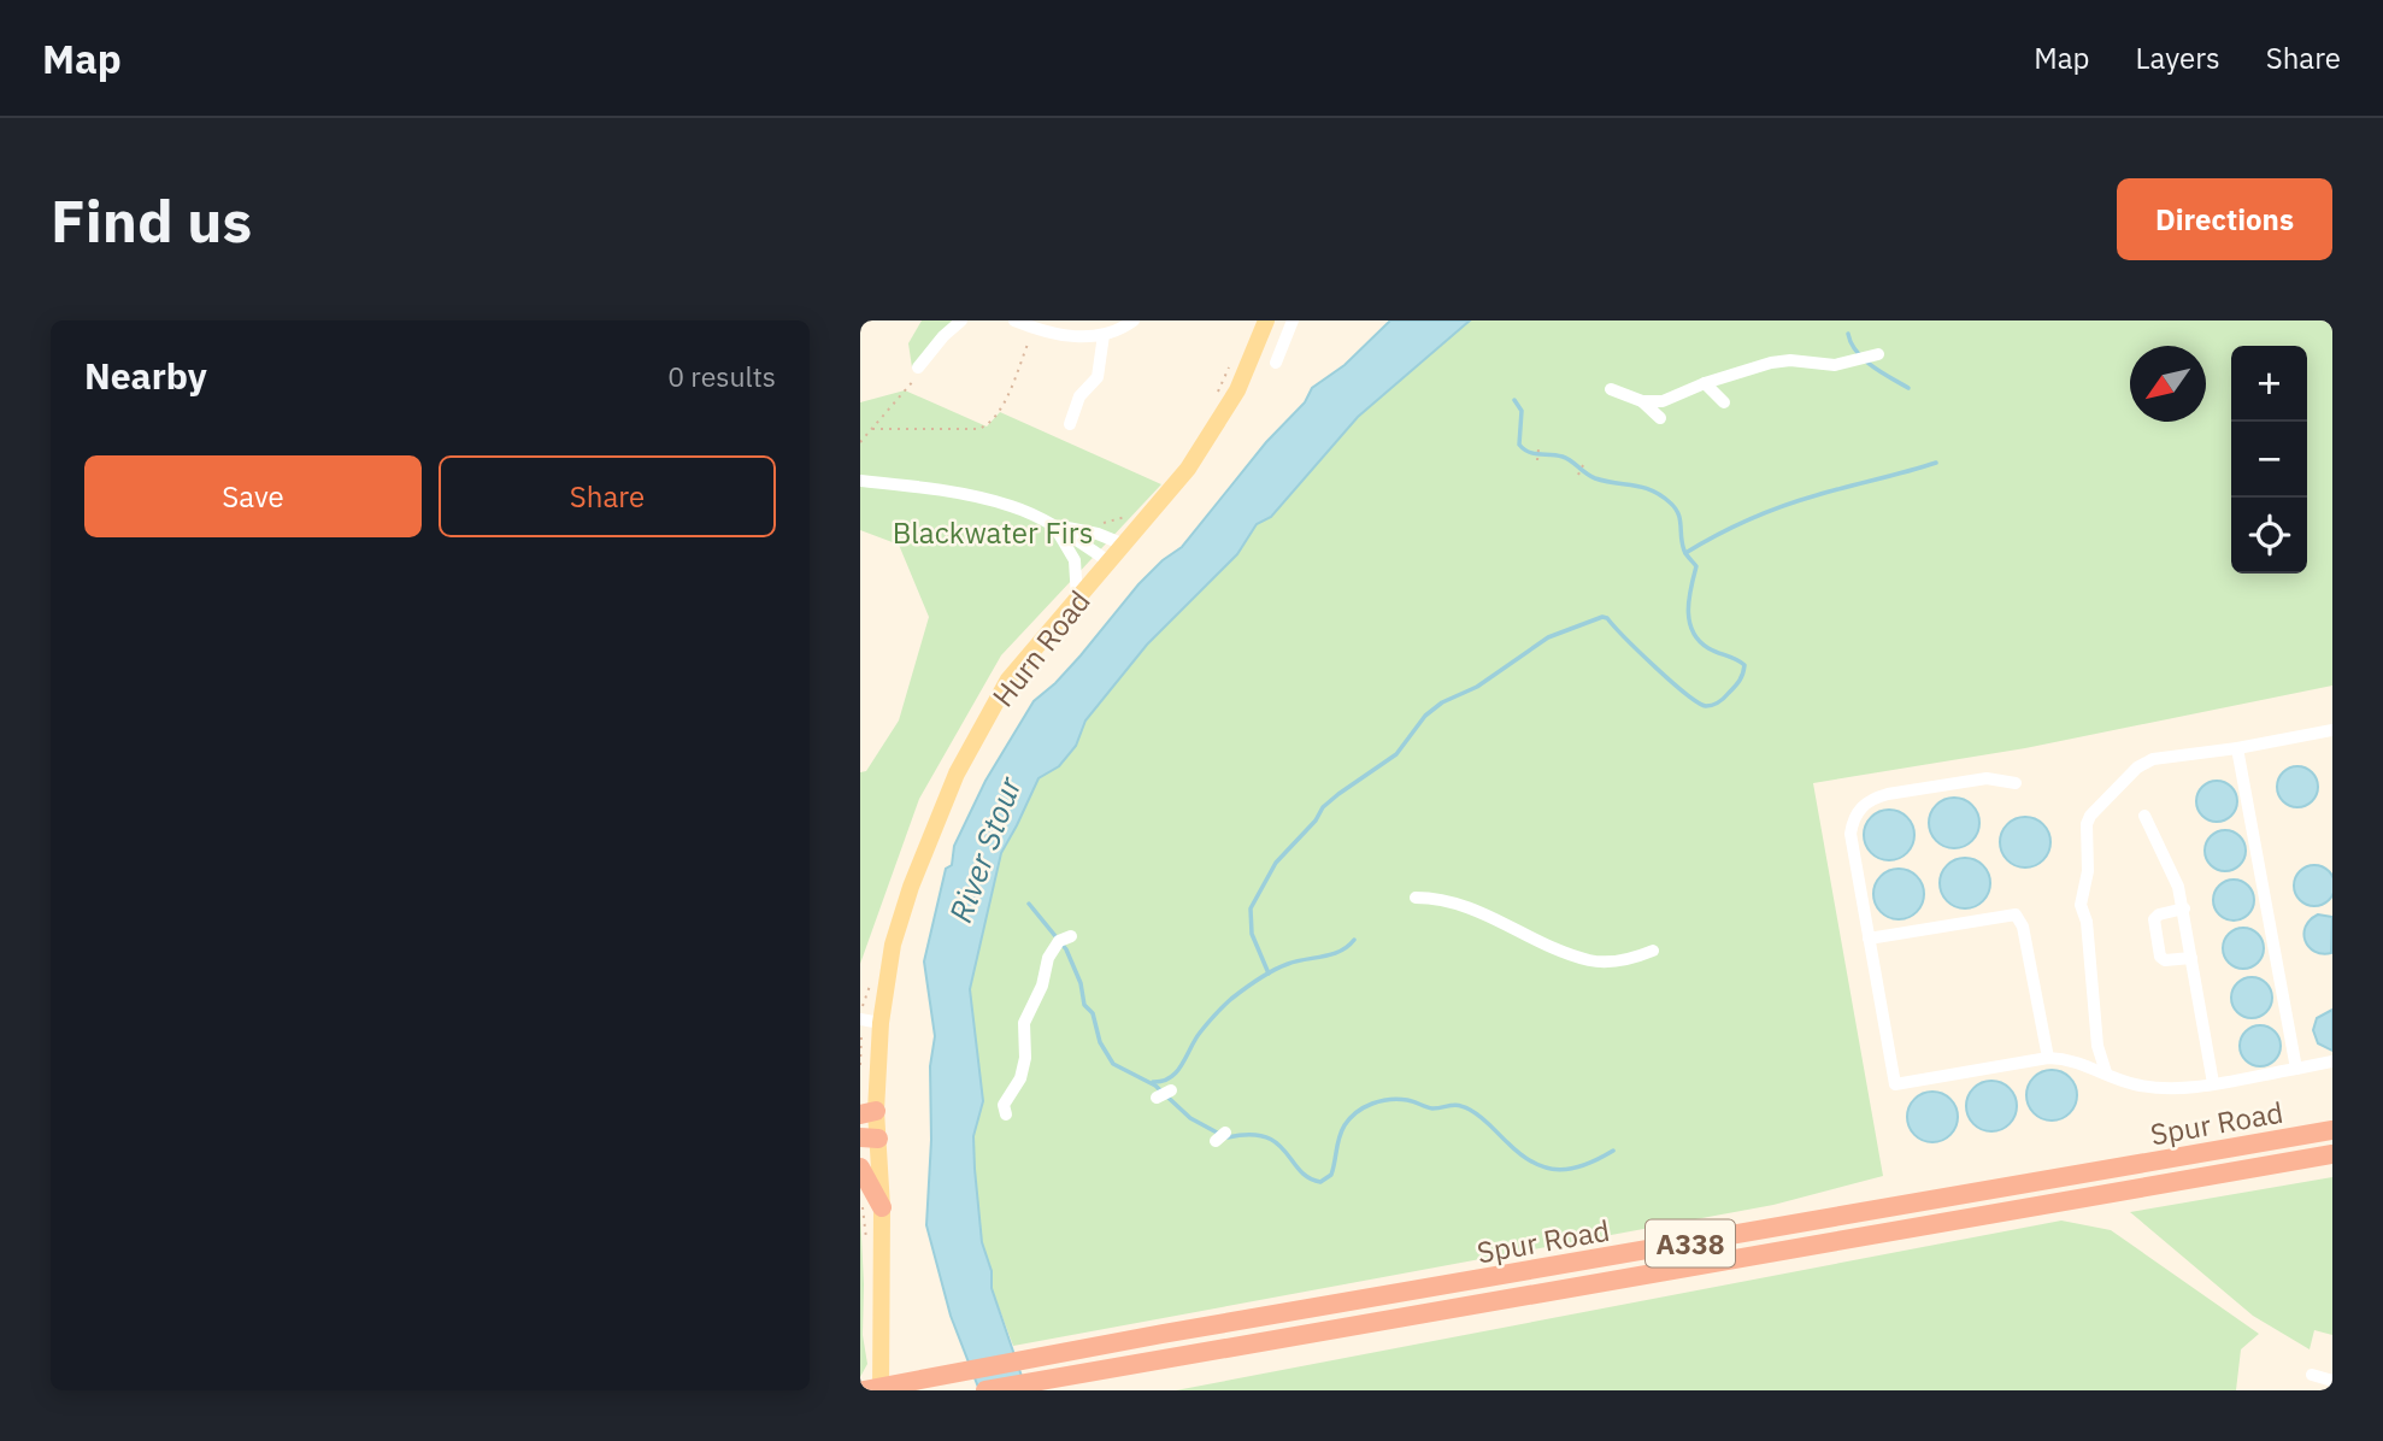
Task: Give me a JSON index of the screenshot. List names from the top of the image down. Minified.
{"streets":{"highway":["Spur Road","A338"],"main road":["Hurn Road"]},"water":["River Stour"],"parks":["Blackwater Firs"],"north":"bottom left","page":{"header":"Map","nav":["Map","Layers","Share"],"buttons":["Directions",["Save","Share"]],"title":"Find us","heading":["Nearby","0 results"],"map_buttons":["+","−"]}}
